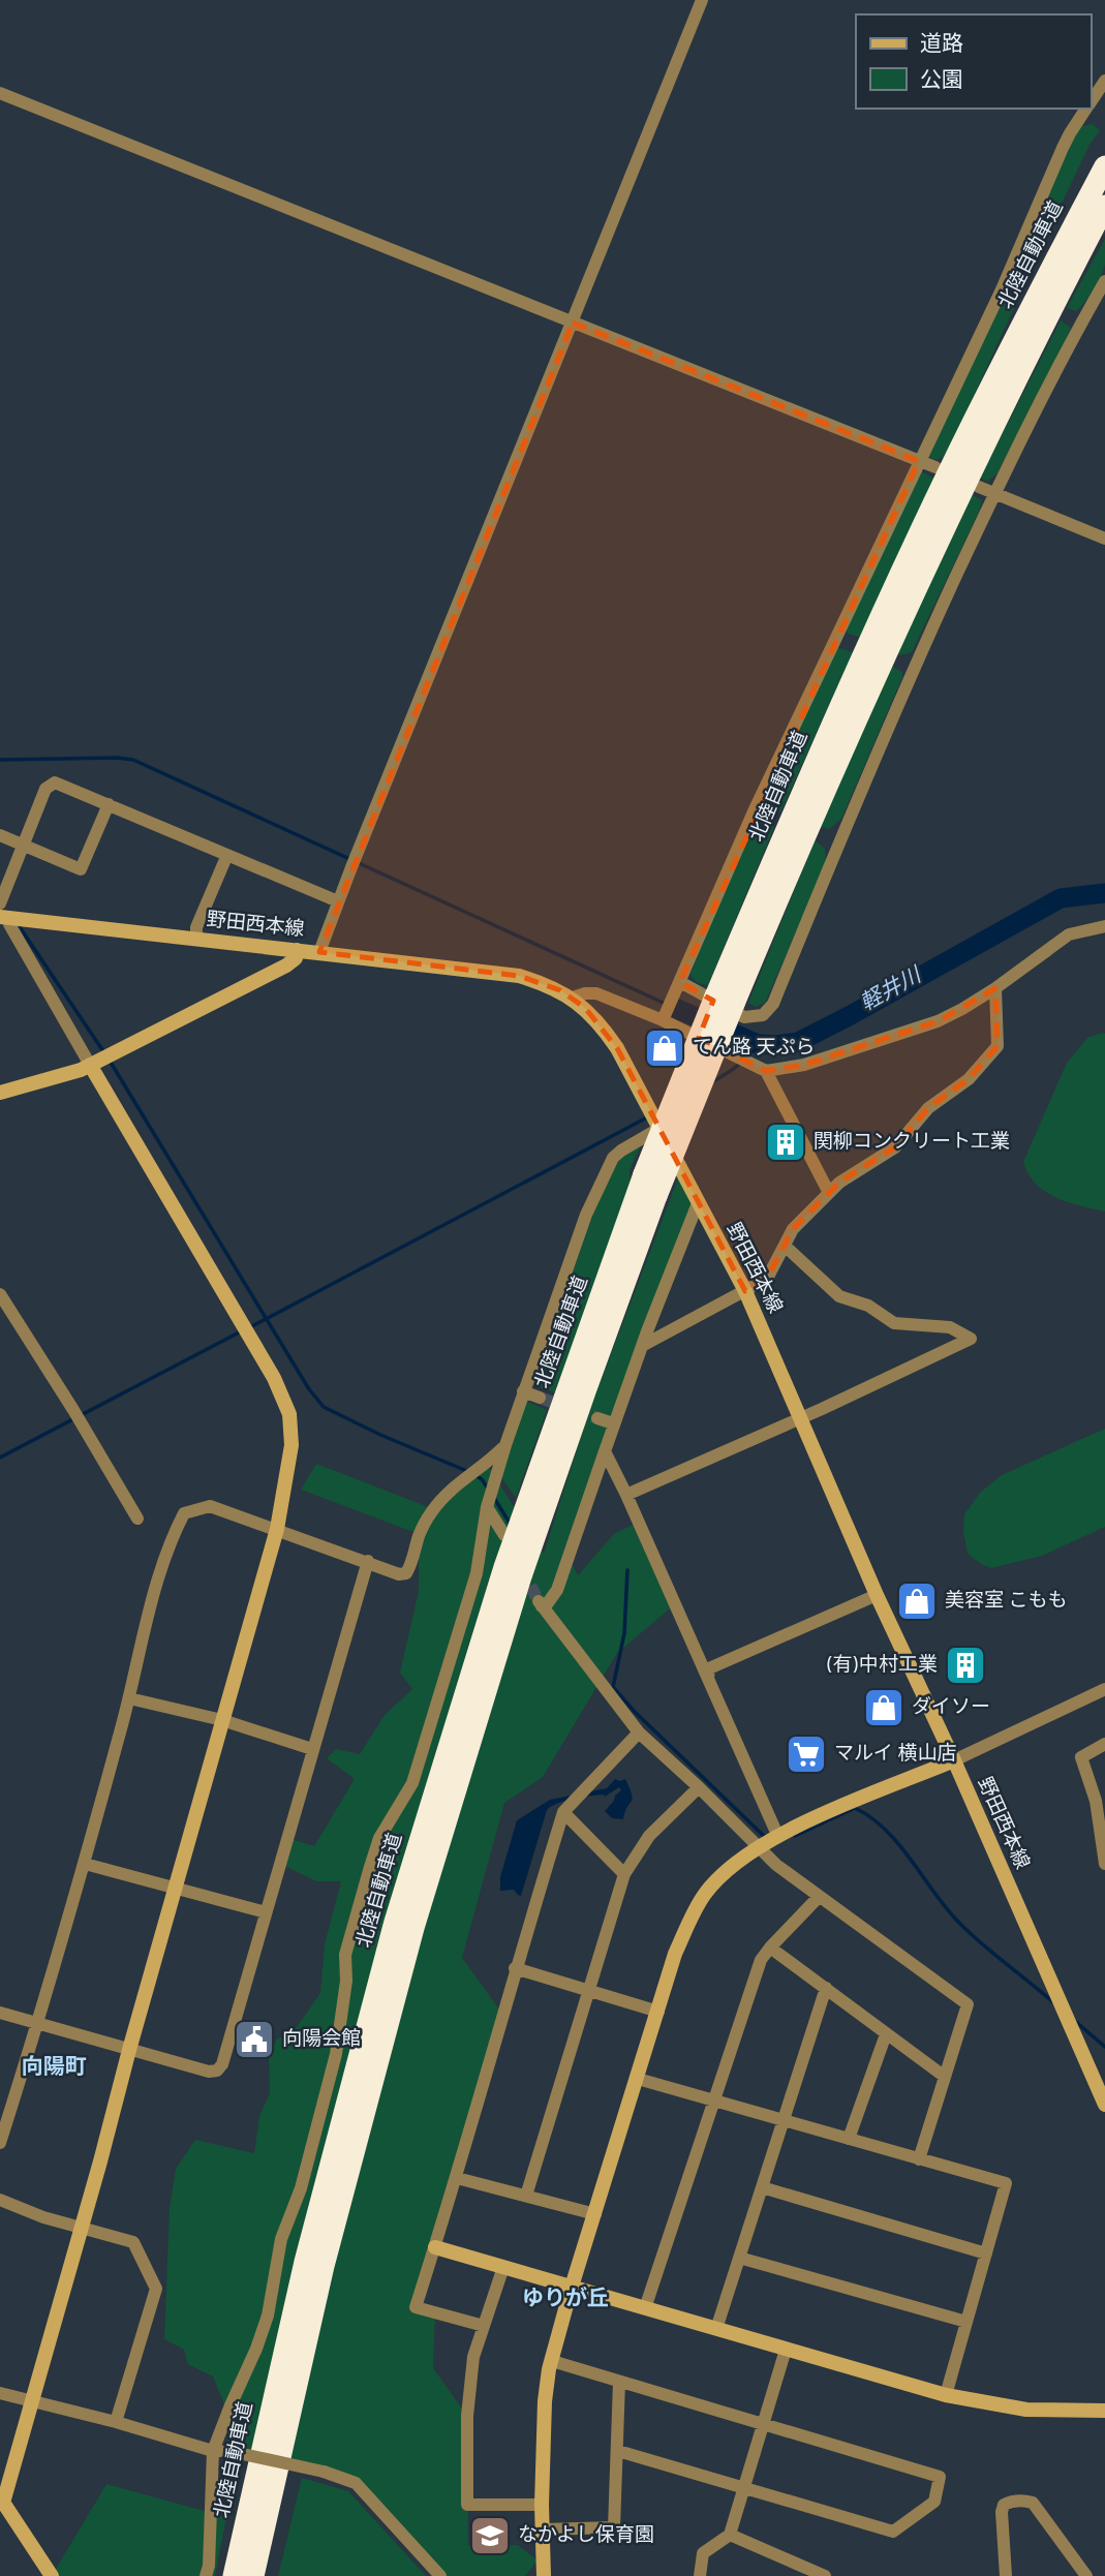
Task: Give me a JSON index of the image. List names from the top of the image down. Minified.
{"streets":{"highway":["北陸自動車道"],"street":["野田西本線"]},"districts":["向陽町","ゆりが丘"],"water":["軽井川"],"places":{"shop":["てん路 天ぷら","美容室 こもも","ダイソー"],"building":["関柳コンクリート工業","(有)中村工業"],"supermarket":["マルイ 横山店"],"public building":["向陽会館"],"school or university":["なかよし保育園"]},"legend":["道路","公園"]}
